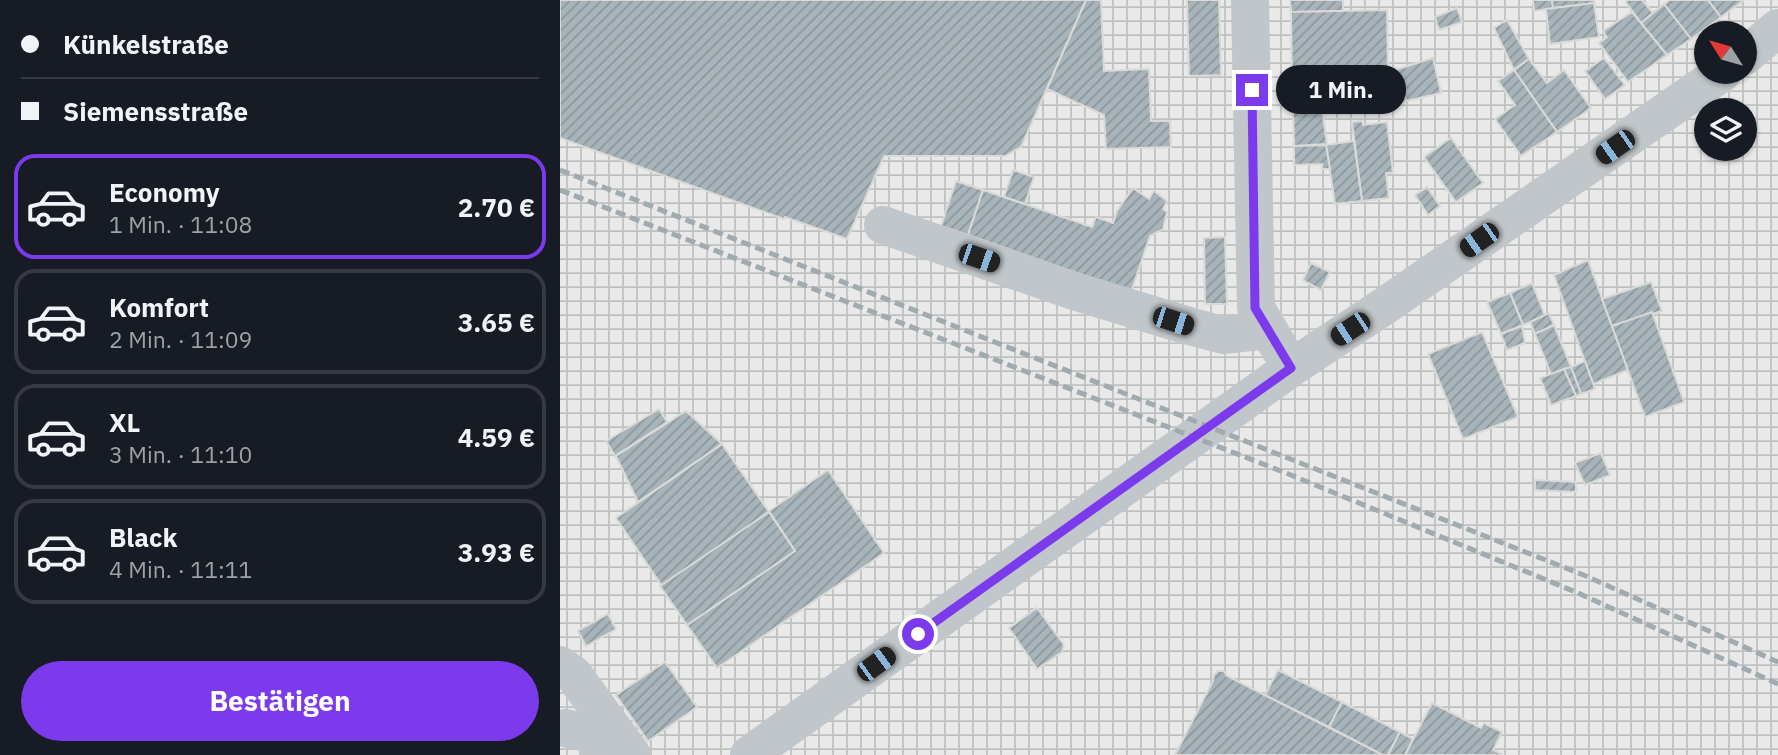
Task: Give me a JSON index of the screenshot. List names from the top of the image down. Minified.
{"north":"top left","page":{"banner":["Künkelstraße","Siemensstraße"],"bubble":"1 Min.","list":[{"name":"Economy","note":"1 Min. · 11:08","value":"2.70 €"},{"name":"Komfort","note":"2 Min. · 11:09","value":"3.65 €"},{"name":"XL","note":"3 Min. · 11:10","value":"4.59 €"},{"name":"Black","note":"4 Min. · 11:11","value":"3.93 €"}],"buttons":"Bestätigen"}}
